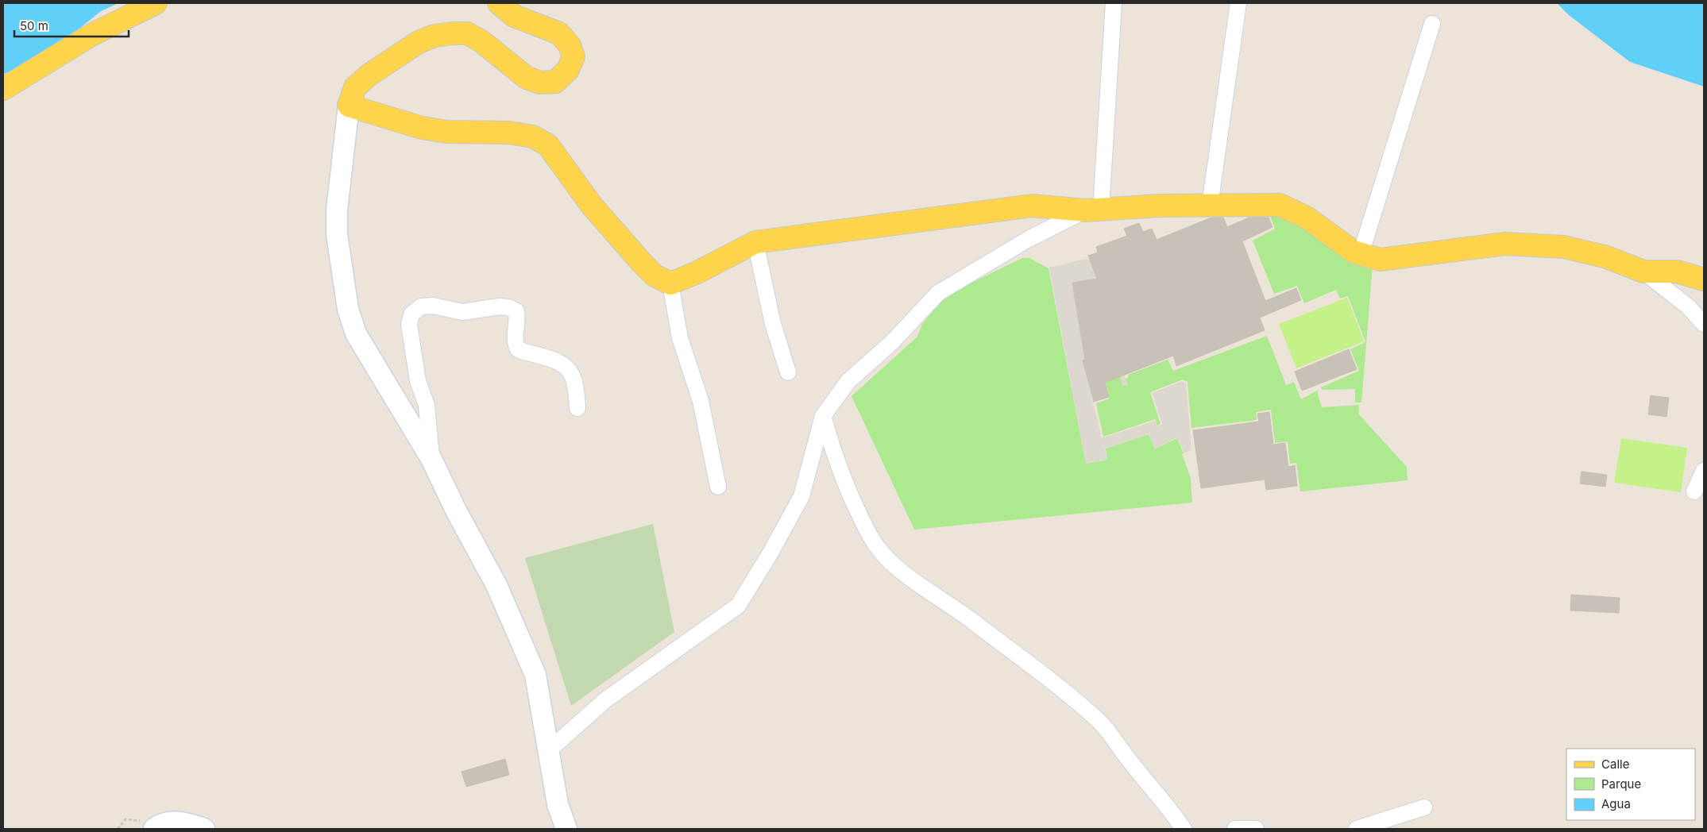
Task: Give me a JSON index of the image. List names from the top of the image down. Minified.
{"legend":["Calle","Parque","Agua"],"scale_bar":"50 m"}
